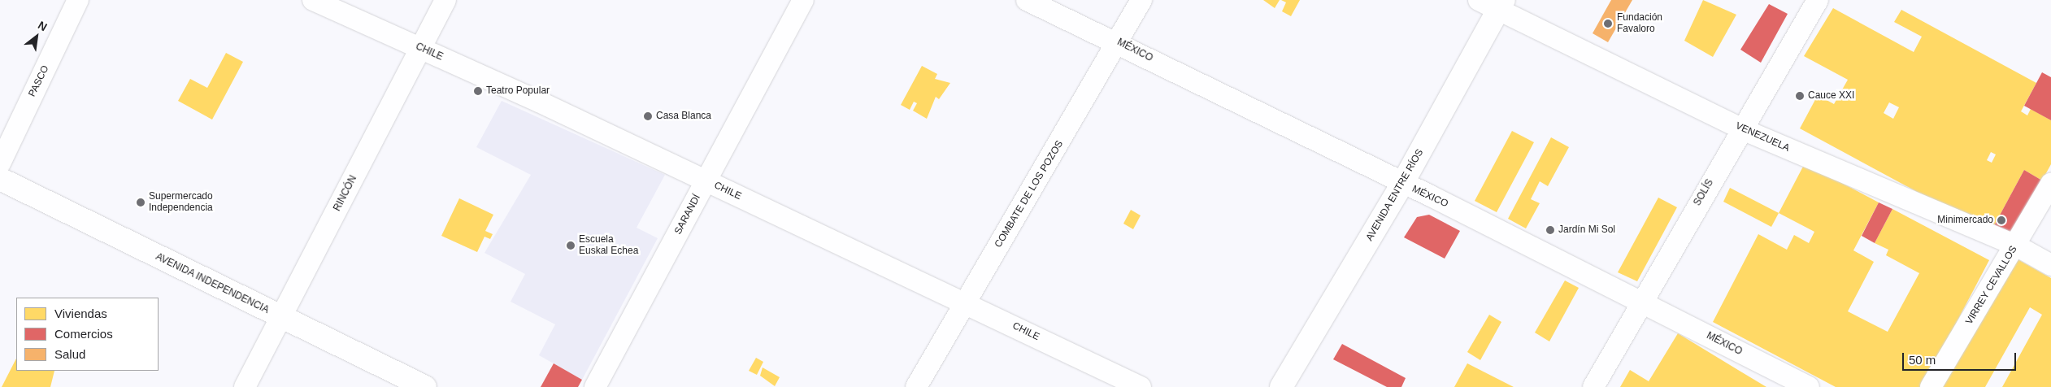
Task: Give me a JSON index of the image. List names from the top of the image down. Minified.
{"streets":{"main road":["AVENIDA ENTRE RÍOS","AVENIDA INDEPENDENCIA"],"street":["MÉXICO","CHILE","PASCO","VENEZUELA","SOLÍS","RINCÓN","COMBATE DE LOS POZOS","SARANDÍ","VIRREY CEVALLOS"]},"crossings":[["MÉXICO","SOLÍS"],["MÉXICO","COMBATE DE LOS POZOS"],["MÉXICO","AVENIDA ENTRE RÍOS"],["CHILE","RINCÓN"],["CHILE","COMBATE DE LOS POZOS"],["CHILE","SARANDÍ"],["VENEZUELA","SOLÍS"],["VENEZUELA","AVENIDA ENTRE RÍOS"],["VENEZUELA","VIRREY CEVALLOS"],["RINCÓN","AVENIDA INDEPENDENCIA"]],"places":["Fundación Favaloro","Teatro Popular","Cauce XXI","Casa Blanca","Supermercado Independencia","Minimercado","Jardín Mi Sol","Escuela Euskal Echea"],"legend":["Viviendas","Comercios","Salud"],"scale_bar":"50 m","north":"top right"}
